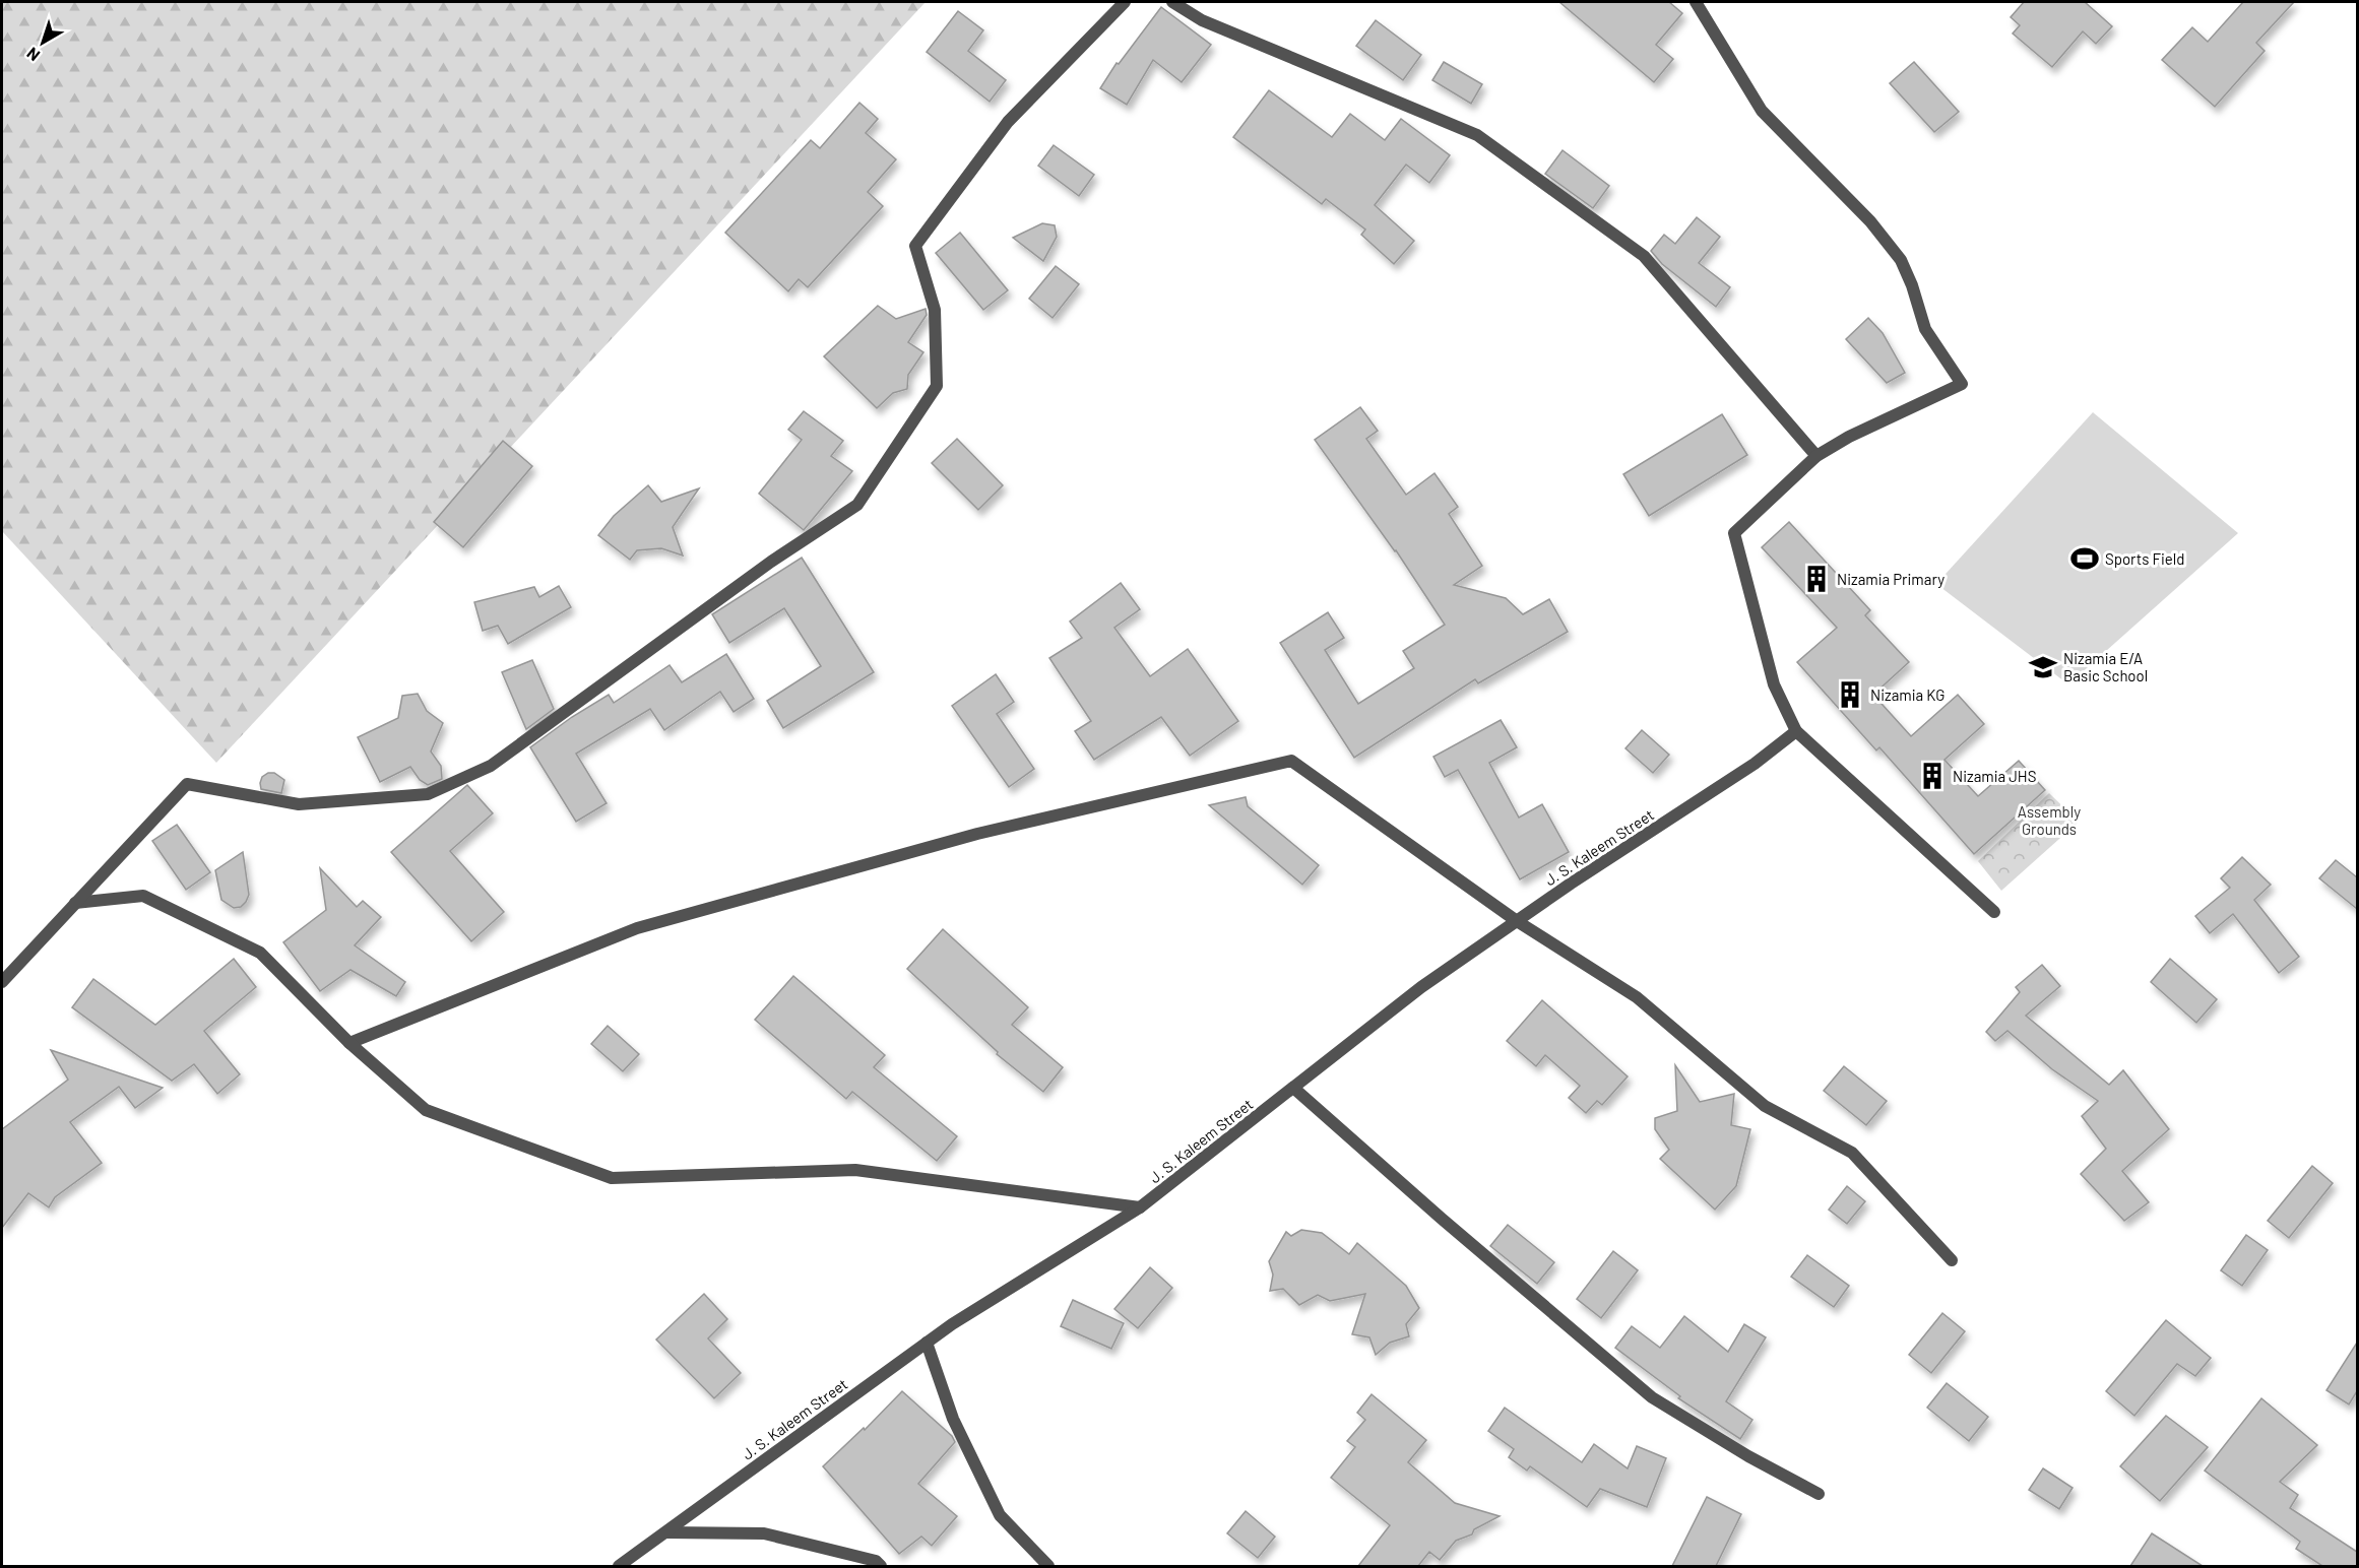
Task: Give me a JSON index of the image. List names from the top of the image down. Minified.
{"streets":{"street":["J. S. Kaleem Street"]},"parks":["Assembly Grounds"],"places":{"sports":["Sports Field"],"building":["Nizamia Primary","Nizamia KG","Nizamia JHS"],"school or university":["Nizamia E/A Basic School"]},"north":"bottom left"}
